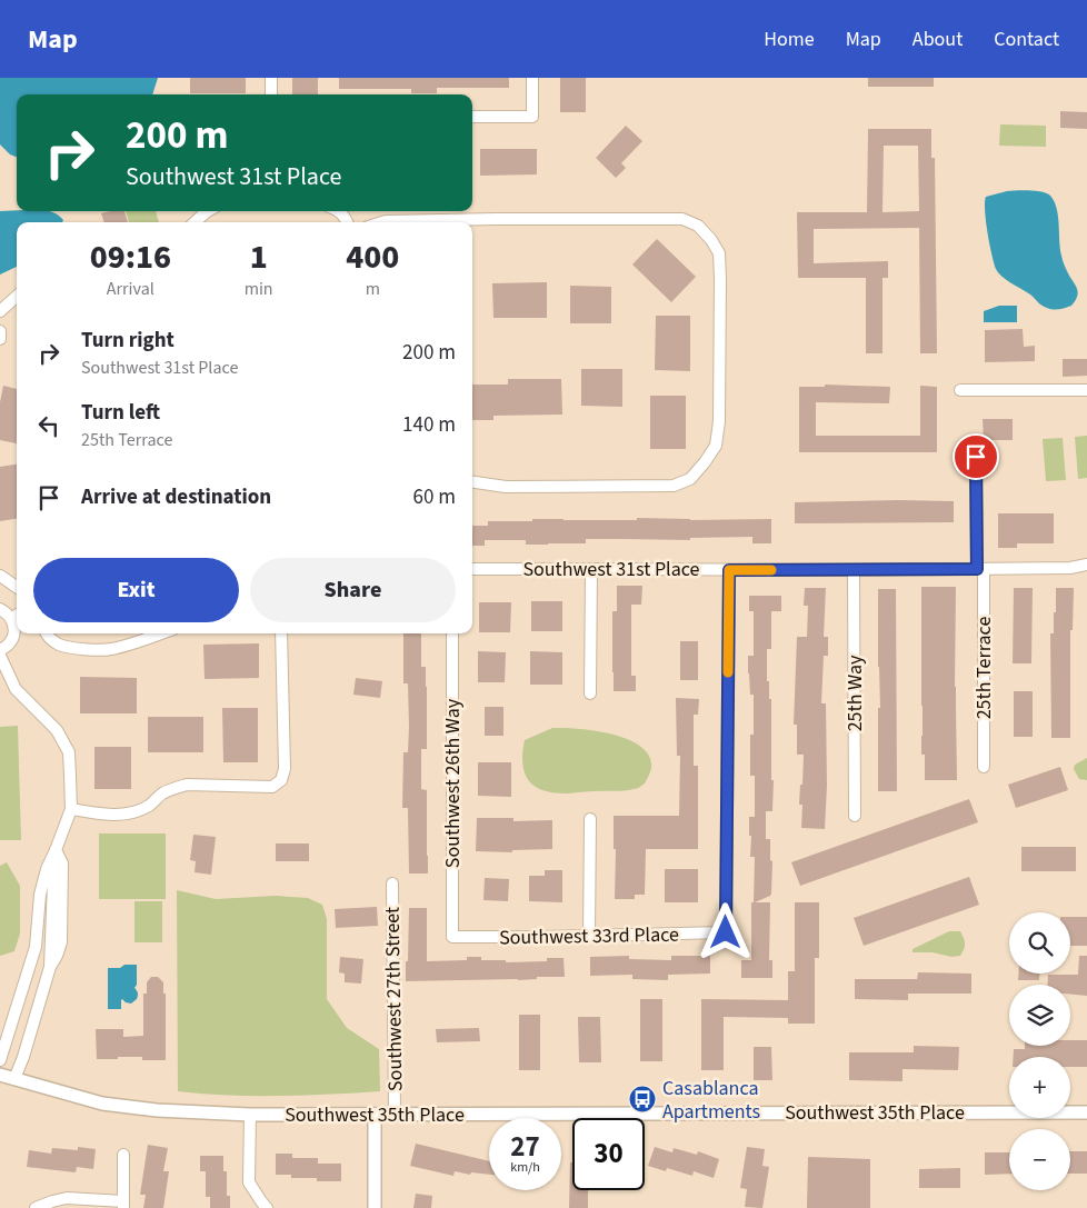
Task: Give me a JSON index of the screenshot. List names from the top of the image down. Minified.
{"streets":{"street":["Southwest 31st Place","25th Terrace","25th Way","Southwest 26th Way","Southwest 33rd Place","Southwest 27th Street","Southwest 35th Place"]},"crossings":[["Southwest 31st Place","25th Terrace"],["Southwest 31st Place","25th Way"],["Southwest 31st Place","Southwest 33rd Place"],["Southwest 26th Way","Southwest 33rd Place"],["Southwest 27th Street","Southwest 35th Place"]],"places":{"bus stop":["Casablanca Apartments"]},"page":{"header":"Map","nav":["Home","Map","About","Contact"],"turn":["200 m","Southwest 31st Place"],"eta":["09:16","Arrival","1","min","400","m"],"list":[{"name":"Turn right","note":"Southwest 31st Place","value":"200 m"},{"name":"Turn left","note":"25th Terrace","value":"140 m"},{"name":"Arrive at destination","value":"60 m"}],"buttons":["Exit","Share"],"map_buttons":["+","−"],"speed":"27 km/h","limit":"30"}}
